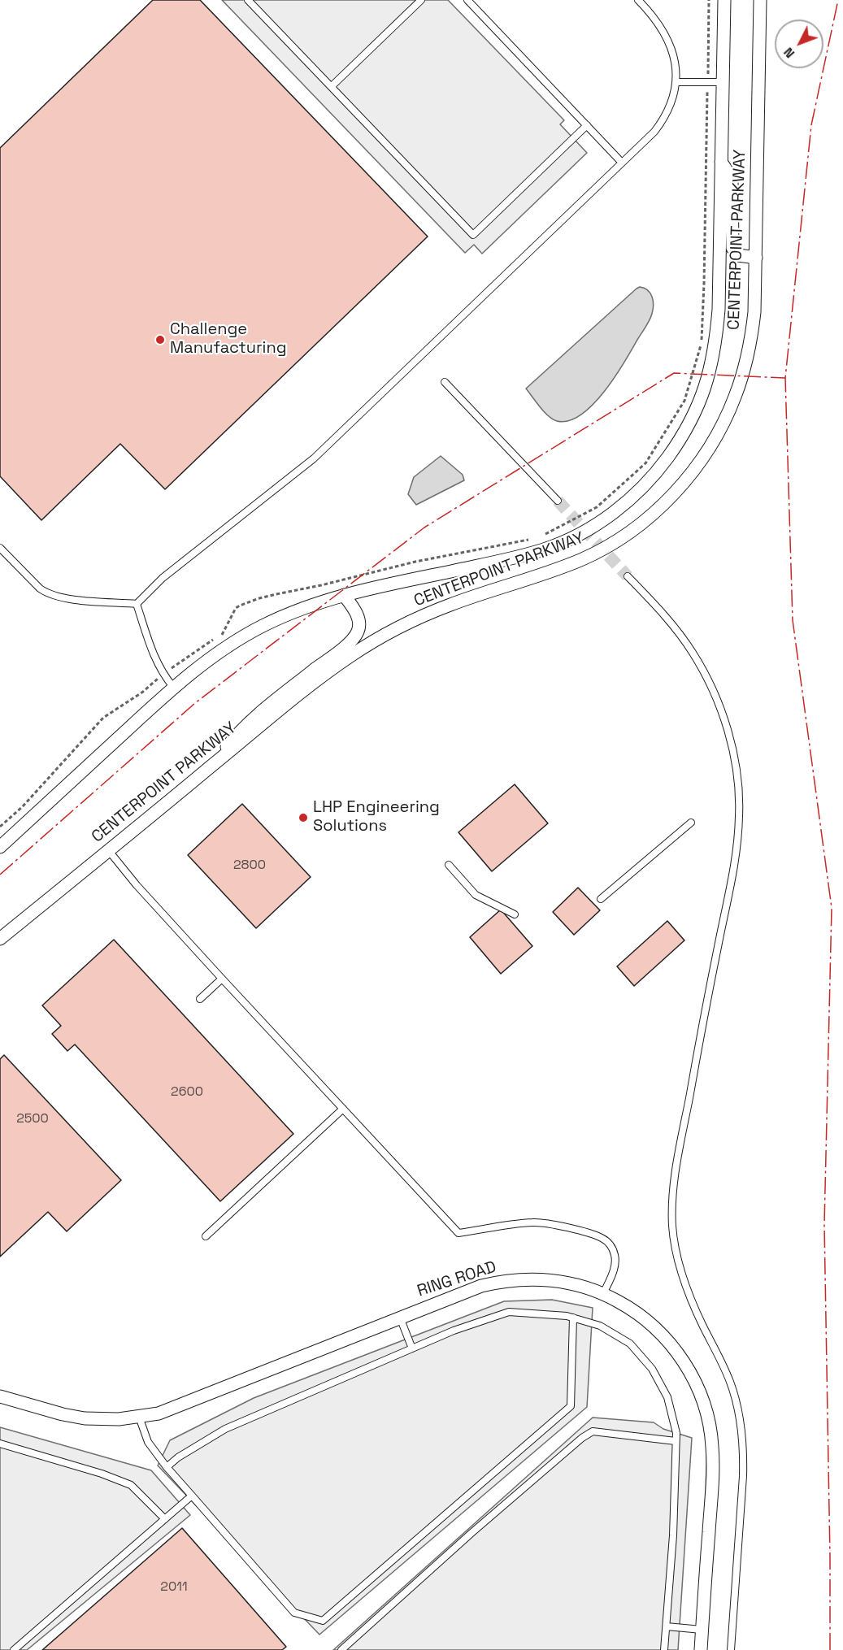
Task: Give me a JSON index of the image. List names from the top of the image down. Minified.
{"streets":{"street":["CENTERPOINT PARKWAY","RING ROAD"]},"places":["Challenge Manufacturing","LHP Engineering Solutions"],"house_numbers":["2800","2600","2500","2011"],"north":"bottom left"}
